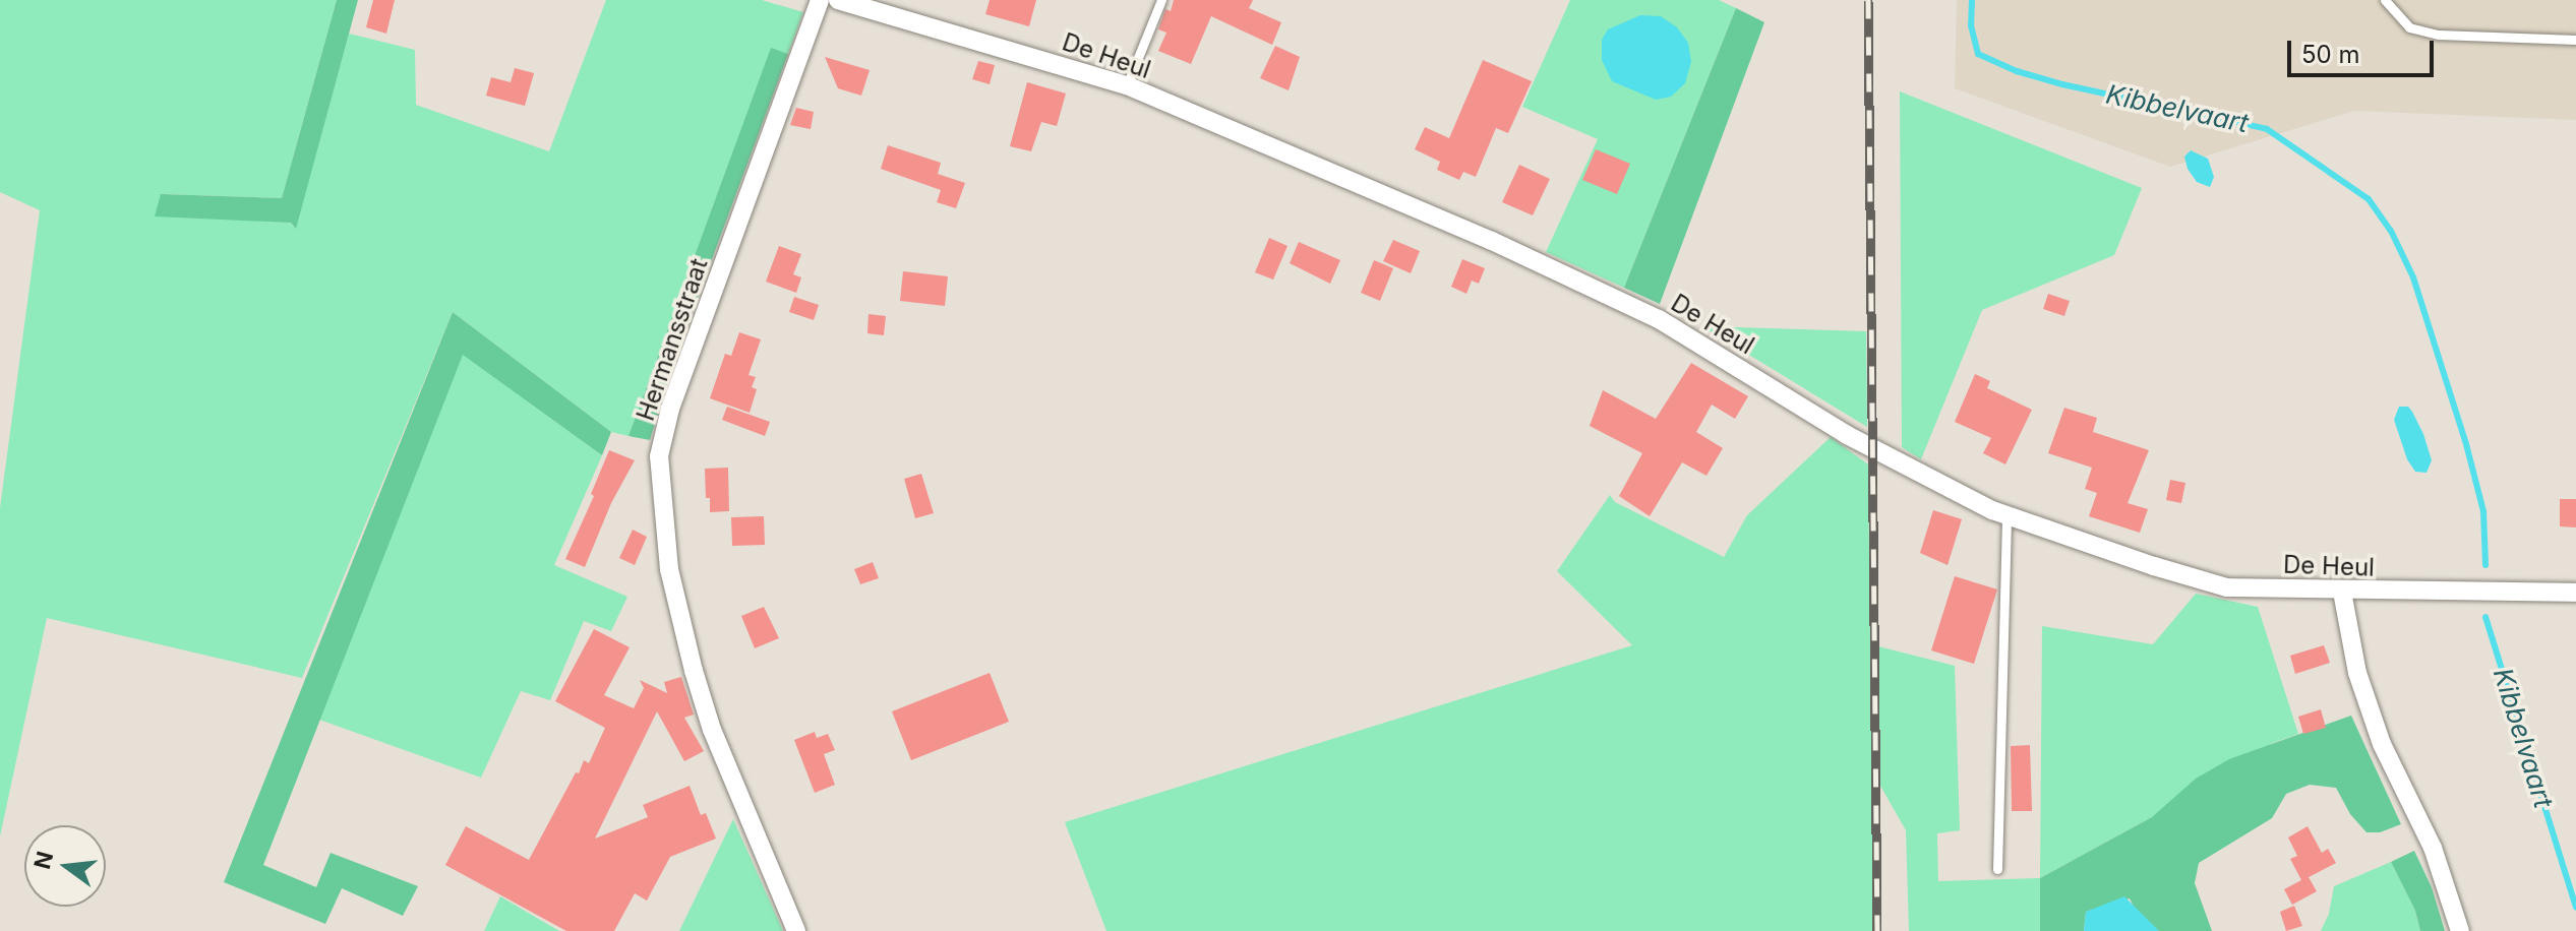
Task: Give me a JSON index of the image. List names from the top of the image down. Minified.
{"streets":{"street":["De Heul","Hermansstraat"]},"water":["Kibbelvaart"],"scale_bar":"50 m","north":"left"}
